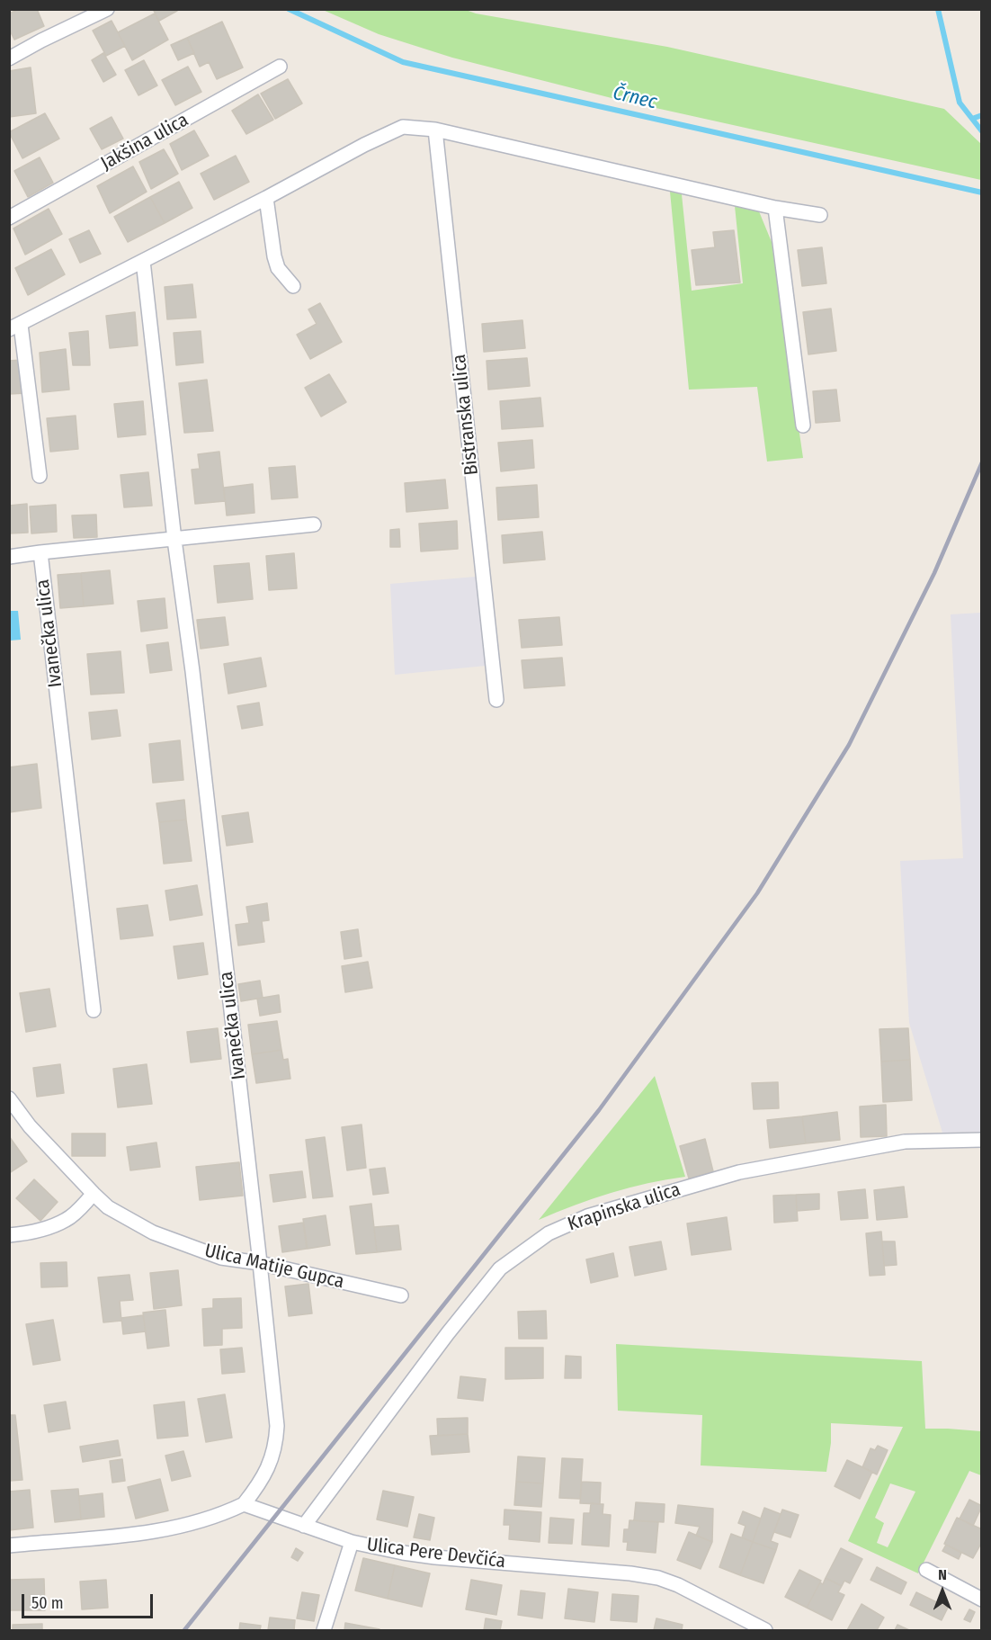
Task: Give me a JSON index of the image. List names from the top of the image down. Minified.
{"streets":{"street":["Jakšina ulica","Bistranska ulica","Ivanečka ulica","Krapinska ulica","Ulica Matije Gupca","Ulica Pere Devčića"]},"crossings":[["Ivanečka ulica","Ulica Matije Gupca"],["Ivanečka ulica","Ulica Pere Devčića"],["Krapinska ulica","Ulica Pere Devčića"]],"water":["Črnec"],"scale_bar":"50 m","north":"top"}
